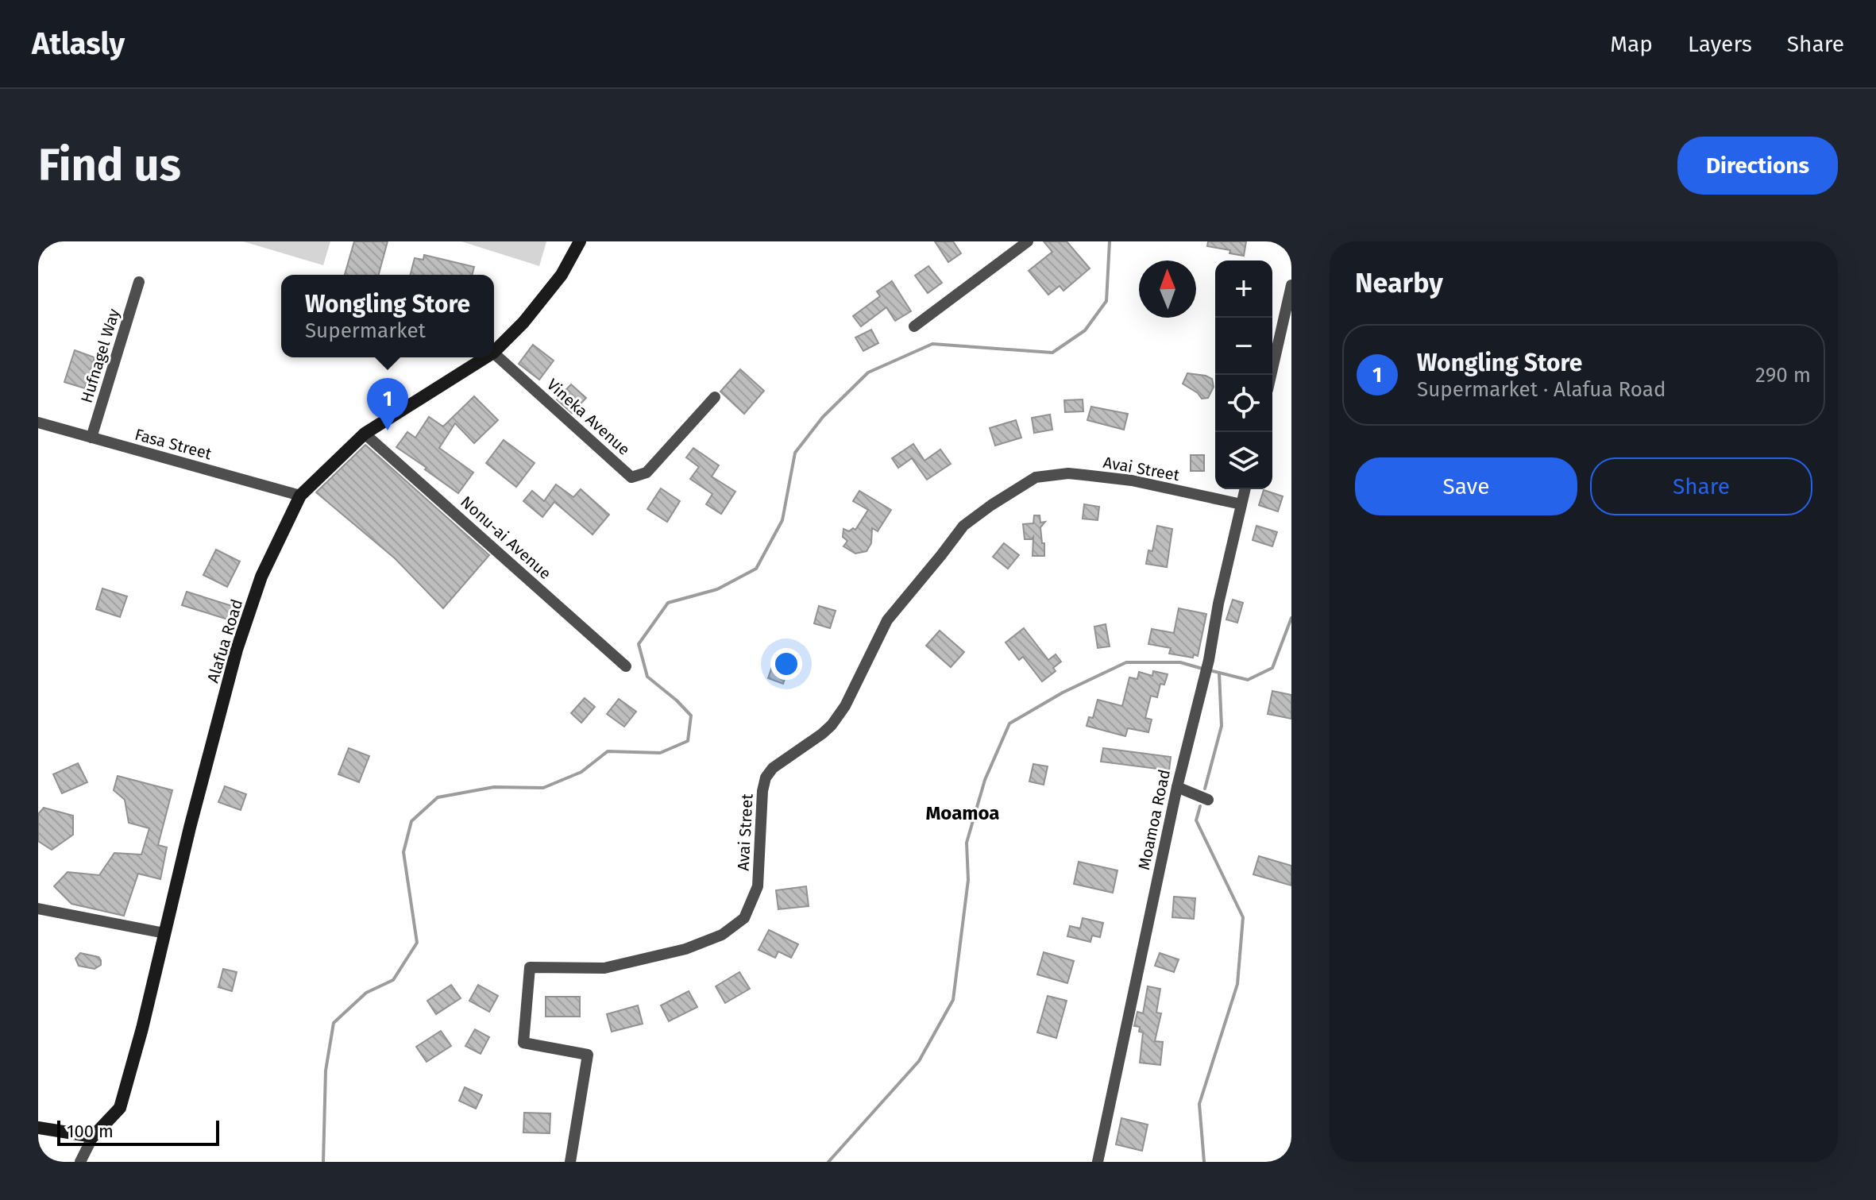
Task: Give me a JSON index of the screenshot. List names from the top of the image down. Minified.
{"streets":{"street":["Hufnagel Way","Vineka Avenue","Fasa Street","Avai Street","Nonu-ai Avenue","Alafua Road","Moamoa Road"]},"crossings":[["Hufnagel Way","Fasa Street"],["Fasa Street","Alafua Road"],["Avai Street","Moamoa Road"],["Nonu-ai Avenue","Alafua Road"]],"districts":["Moamoa"],"scale_bar":"100 m","north":"top","page":{"header":"Atlasly","nav":["Map","Layers","Share"],"buttons":["Directions",["Save","Share"]],"title":"Find us","heading":"Nearby","map_buttons":["+","−"],"popup":["Wongling Store","Supermarket"],"list":[{"mark":"1","name":"Wongling Store","note":"Supermarket · Alafua Road","value":"290 m"}],"pins":"1","scale":"100 m"}}
